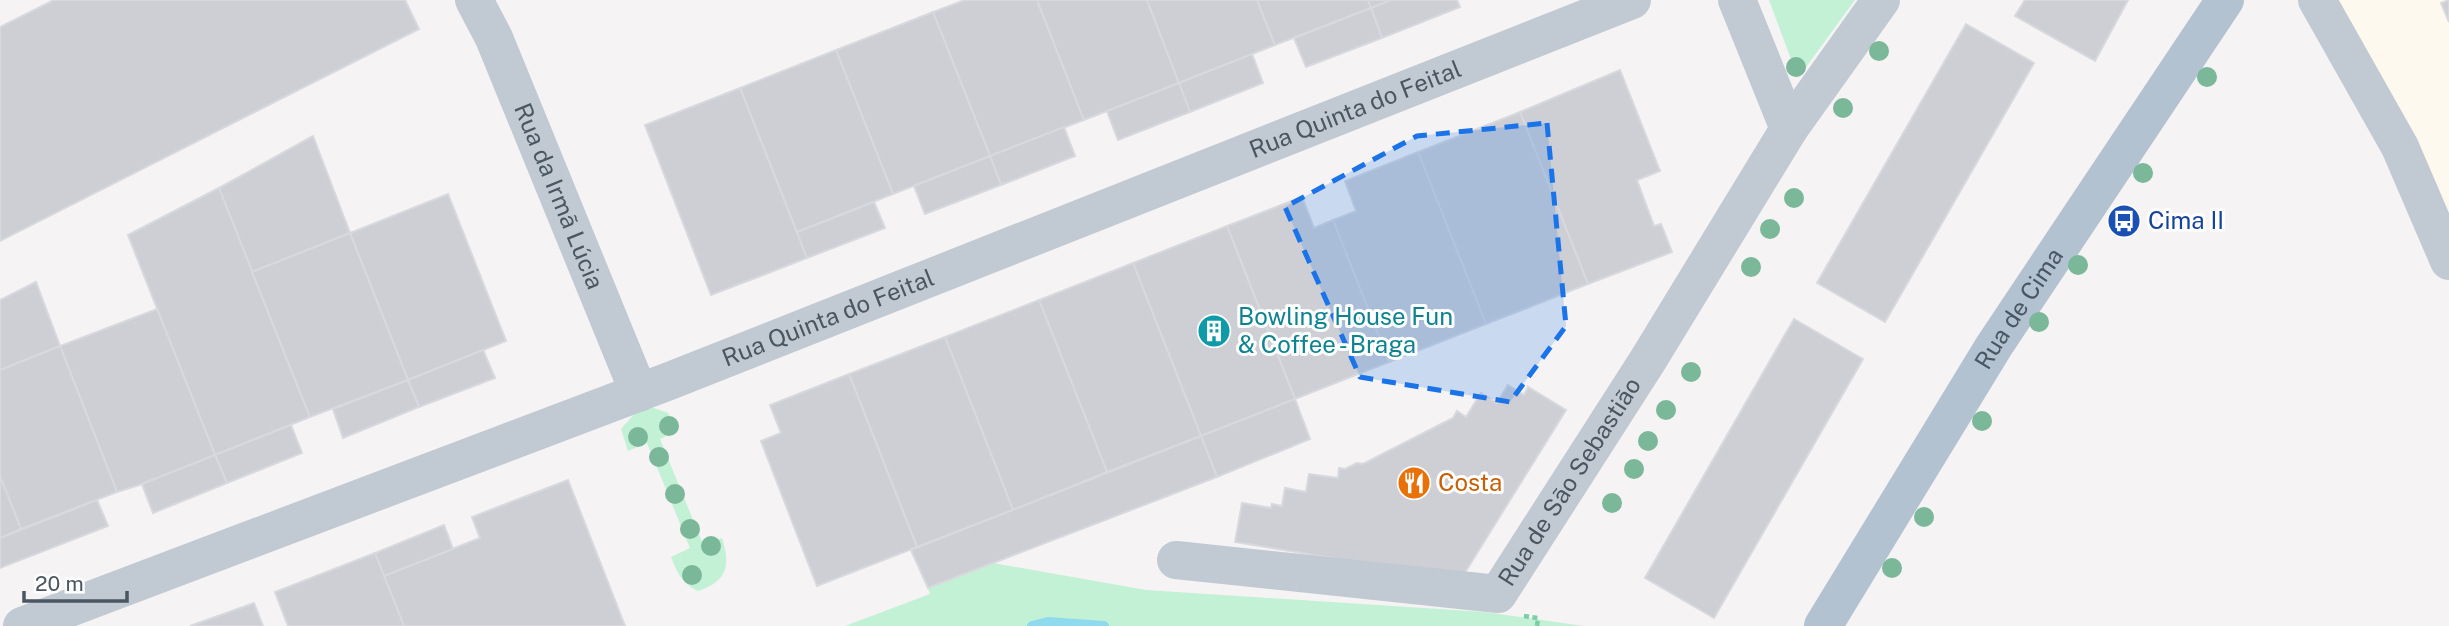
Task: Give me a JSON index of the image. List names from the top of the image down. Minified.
{"streets":{"main road":["Rua de Cima"],"street":["Rua Quinta do Feital","Rua da Irmã Lúcia","Rua de São Sebastião"]},"crossings":[["Rua Quinta do Feital","Rua da Irmã Lúcia"]],"places":{"bus stop":["Cima II"],"building":["Bowling House Fun & Coffee - Braga"],"restaurant":["Costa"]},"scale_bar":"20 m"}
